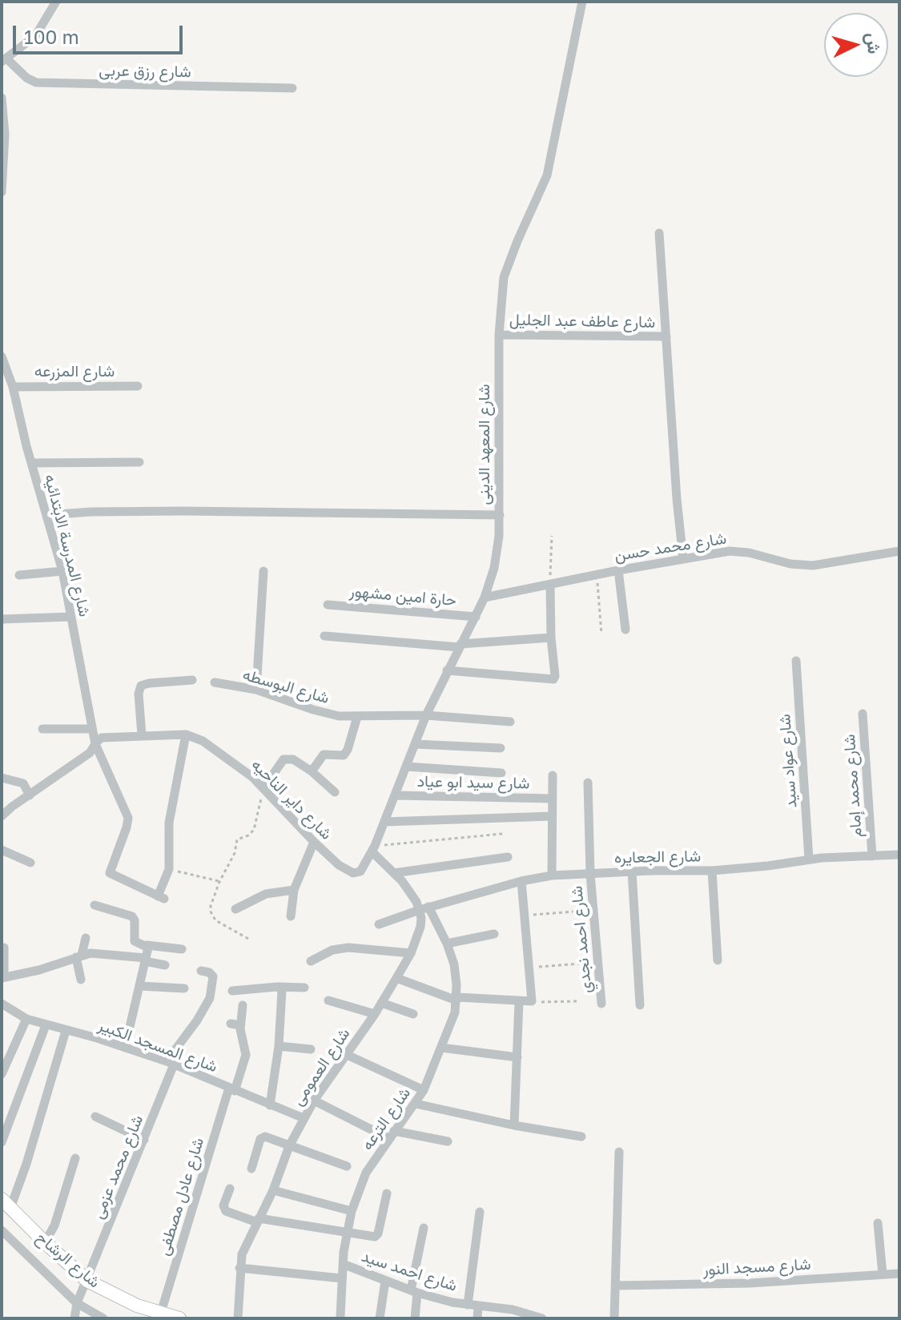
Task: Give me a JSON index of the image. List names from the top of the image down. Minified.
{"streets":{"main road":["شارع الرشاح"],"street":["شارع رزق عربى","شارع عاطف عبد الجليل","شارع المزرعه","شارع المعهد الدينى","شارع المدرسة الابتدائيه","شارع محمد حسن","حارة امين مشهور","شارع البوسطه","شارع عواد سيد","شارع سيد ابو عياد","شارع محمد إمام","شارع داير الناحيه","شارع الجعايره","شارع احمد نجدي","شارع المسجد الكبير","شارع العمومى","شارع الترعه","شارع محمد عزمى","شارع عادل مصطفى","شارع مسجد النور","شارع احمد سيد"]},"crossings":[["شارع عاطف عبد الجليل","شارع المعهد الدينى"],["شارع المزرعه","شارع المدرسة الابتدائيه"],["شارع المعهد الدينى","شارع محمد حسن"],["شارع المعهد الدينى","حارة امين مشهور"],["شارع المعهد الدينى","شارع البوسطه"],["شارع المعهد الدينى","شارع سيد ابو عياد"],["شارع المعهد الدينى","شارع داير الناحيه"],["شارع المدرسة الابتدائيه","شارع داير الناحيه"],["شارع عواد سيد","شارع الجعايره"],["شارع محمد إمام","شارع الجعايره"],["شارع الجعايره","شارع احمد نجدي"],["شارع الجعايره","شارع العمومى"],["شارع الجعايره","شارع الترعه"],["شارع المسجد الكبير","شارع العمومى"],["شارع المسجد الكبير","شارع محمد عزمى"],["شارع المسجد الكبير","شارع عادل مصطفى"],["شارع العمومى","شارع الترعه"],["شارع الترعه","شارع احمد سيد"],["شارع محمد عزمى","شارع الرشاح"],["شارع عادل مصطفى","شارع الرشاح"]],"scale_bar":"100 m","north":"right"}
